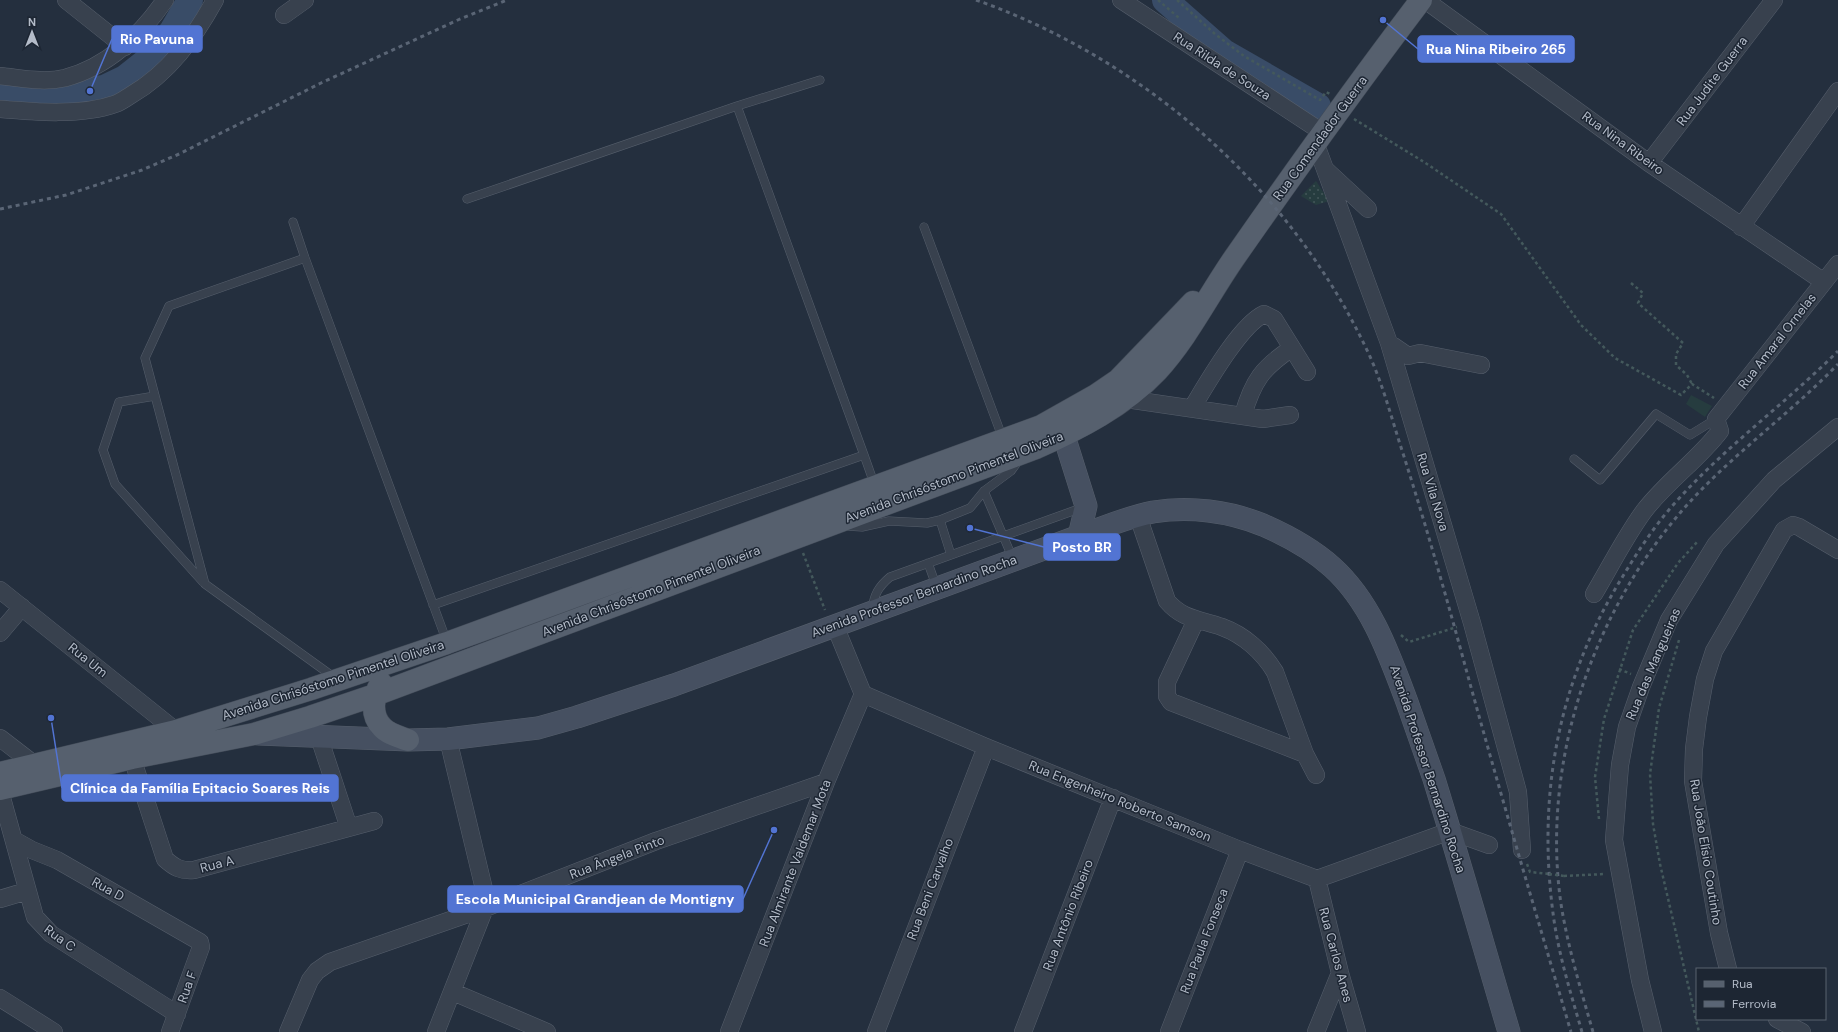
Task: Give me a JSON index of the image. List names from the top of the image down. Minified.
{"streets":{"main road":["Rua Comendador Guerra","Avenida Chrisóstomo Pimentel Oliveira","Avenida Professor Bernardino Rocha"],"street":["Rua Rilda de Souza","Rua Judite Guerra","Rua Nina Ribeiro","Rua Amaral Ornelas","Rua Vila Nova","Rua Um","Rua das Mangueiras","Rua Engenheiro Roberto Samson","Rua João Elísio Coutinho","Rua Ângela Pinto","Rua Almirante Valdemar Mota","Rua A","Rua D","Rua Beni Carvalho","Rua Antônio Ribeiro","Rua C","Rua Paula Fonseca","Rua Carlos Anes","Rua F"]},"crossings":[["Rua Rilda de Souza","Rua Comendador Guerra"],["Rua Rilda de Souza","Rua Vila Nova"],["Rua Judite Guerra","Rua Nina Ribeiro"],["Rua Comendador Guerra","Avenida Chrisóstomo Pimentel Oliveira"],["Rua Comendador Guerra","Rua Vila Nova"],["Rua Nina Ribeiro","Rua Amaral Ornelas"],["Avenida Chrisóstomo Pimentel Oliveira","Avenida Professor Bernardino Rocha"],["Avenida Chrisóstomo Pimentel Oliveira","Rua Um"],["Avenida Chrisóstomo Pimentel Oliveira","Rua A"],["Avenida Chrisóstomo Pimentel Oliveira","Rua C"],["Rua Engenheiro Roberto Samson","Rua Almirante Valdemar Mota"],["Rua Engenheiro Roberto Samson","Rua Beni Carvalho"],["Rua Engenheiro Roberto Samson","Rua Antônio Ribeiro"],["Rua Engenheiro Roberto Samson","Rua Paula Fonseca"],["Rua Engenheiro Roberto Samson","Rua Carlos Anes"],["Rua Ângela Pinto","Rua Almirante Valdemar Mota"],["Rua D","Rua C"],["Rua D","Rua F"],["Rua C","Rua F"]],"places":["Rua Nina Ribeiro 265","Rio Pavuna","Posto BR","Clínica da Família Epitacio Soares Reis","Escola Municipal Grandjean de Montigny"],"legend":["Rua","Ferrovia"],"north":"top"}
